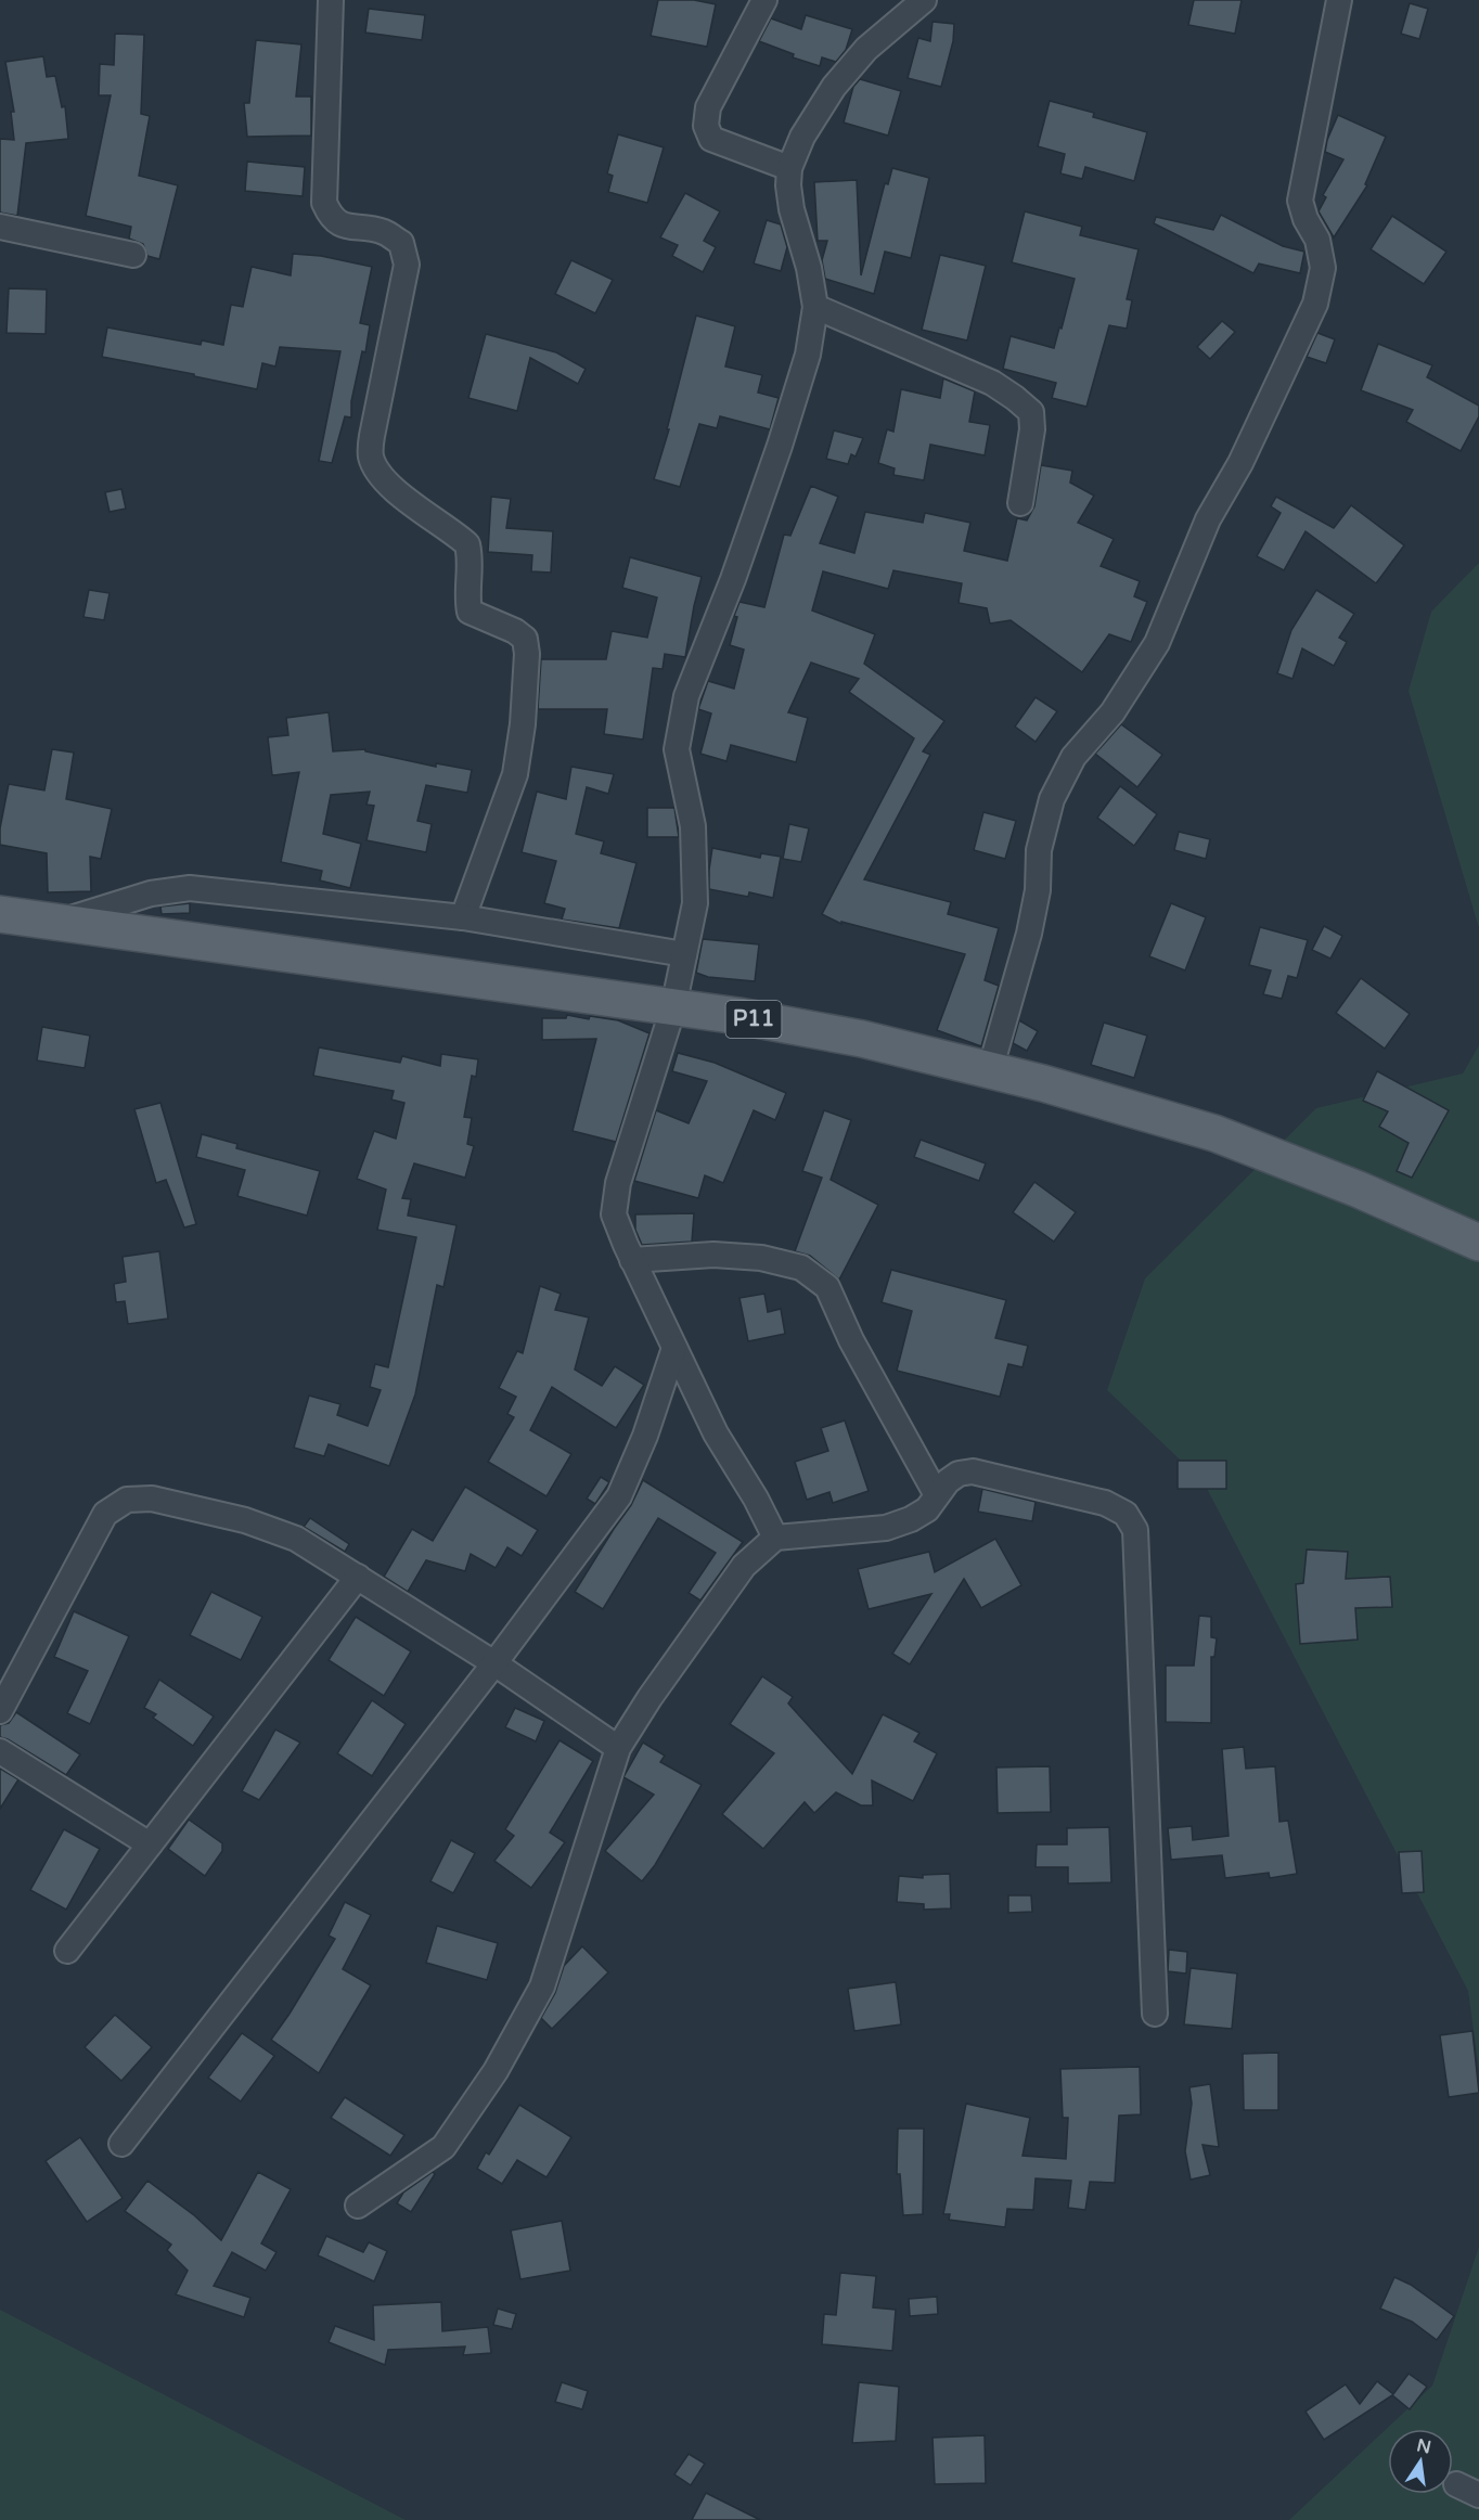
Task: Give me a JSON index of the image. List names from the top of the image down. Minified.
{"streets":{"main road":["P11"]},"north":"top"}
